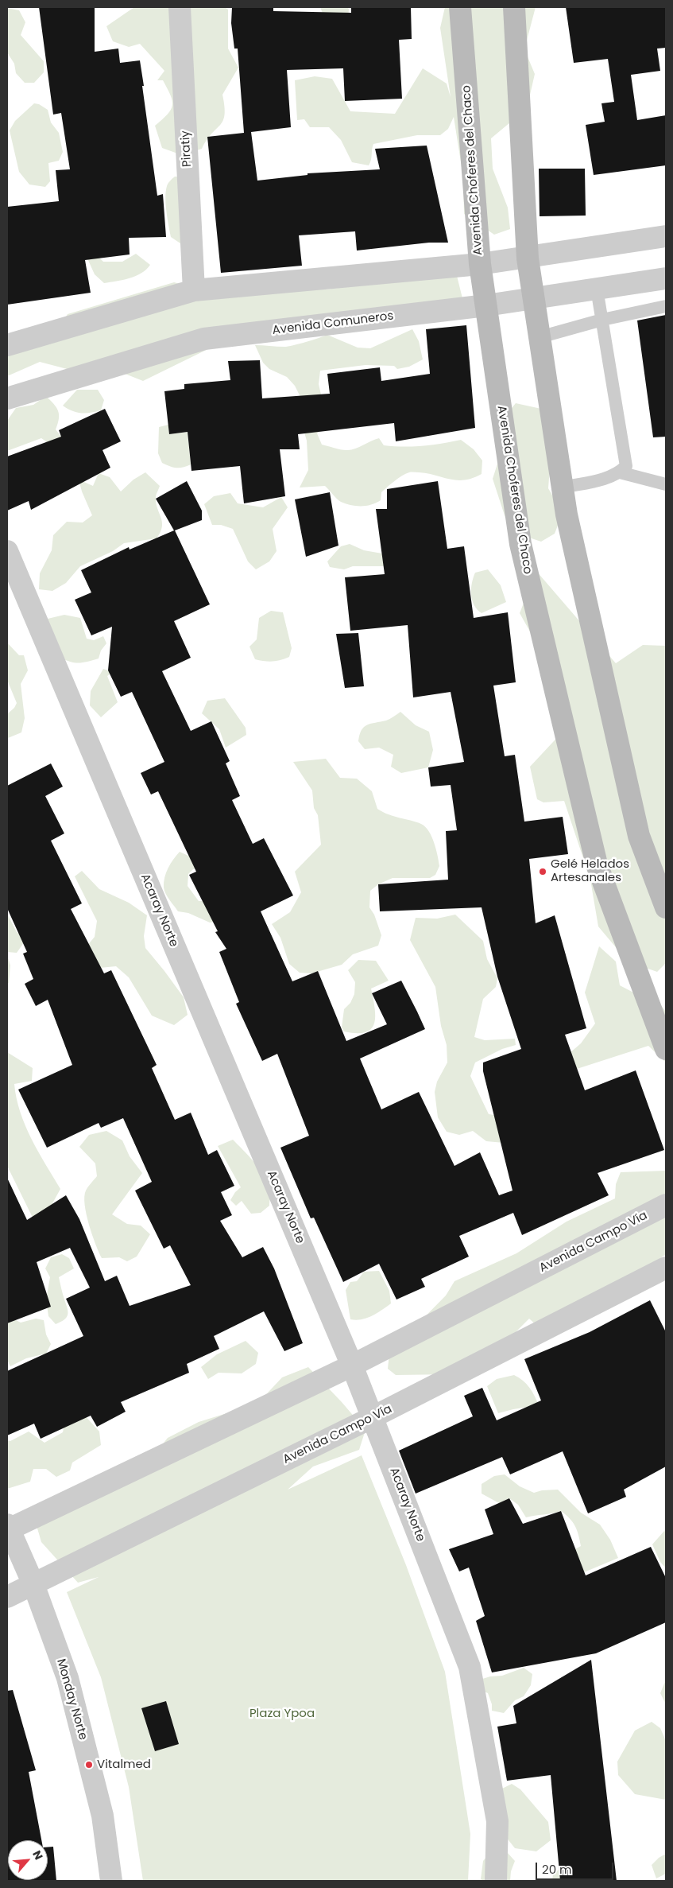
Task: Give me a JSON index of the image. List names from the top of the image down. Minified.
{"streets":{"street":["Piratiy","Avenida Choferes del Chaco","Avenida Comuneros","Acaray Norte","Avenida Campo Vía","Monday Norte"]},"crossings":[["Avenida Choferes del Chaco","Avenida Comuneros"],["Acaray Norte","Avenida Campo Vía"],["Avenida Campo Vía","Monday Norte"]],"parks":["Plaza Ypoa"],"places":["Gelé Helados Artesanales","Vitalmed"],"scale_bar":"20 m","north":"top right"}
